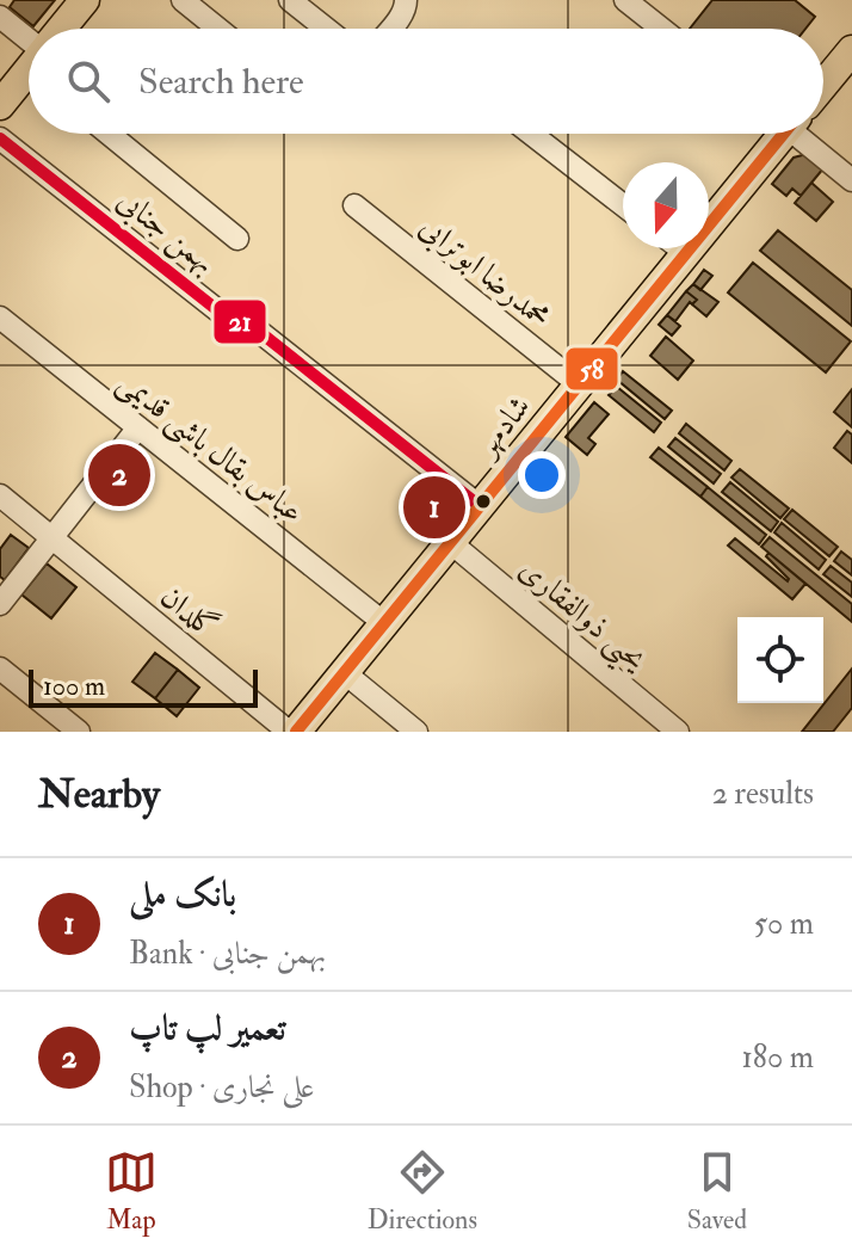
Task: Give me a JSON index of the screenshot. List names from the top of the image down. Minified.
{"streets":{"main road":["شادمهر"],"street":["بهمن جنابی","محمدرضا ابوترابی","عباس بقال باشی قدیمی","گلدان","یحیی ذوالفقاری"]},"crossings":[["بهمن جنابی","شادمهر"],["محمدرضا ابوترابی","شادمهر"],["شادمهر","عباس بقال باشی قدیمی"],["شادمهر","گلدان"],["شادمهر","یحیی ذوالفقاری"]],"lines":["transit line 58","transit line 21"],"scale_bar":"100 m","north":"bottom","page":{"search":"Search here","pins":["2","1"],"scale":"100 m","heading":["Nearby","2 results"],"list":[{"mark":"1","name":"بانک ملی","note":"Bank · بهمن جنابی","value":"50 m"},{"mark":"2","name":"تعمیر لپ تاپ","note":"Shop · علی نجاری","value":"180 m"}],"nav":["Map","Directions","Saved"]}}
